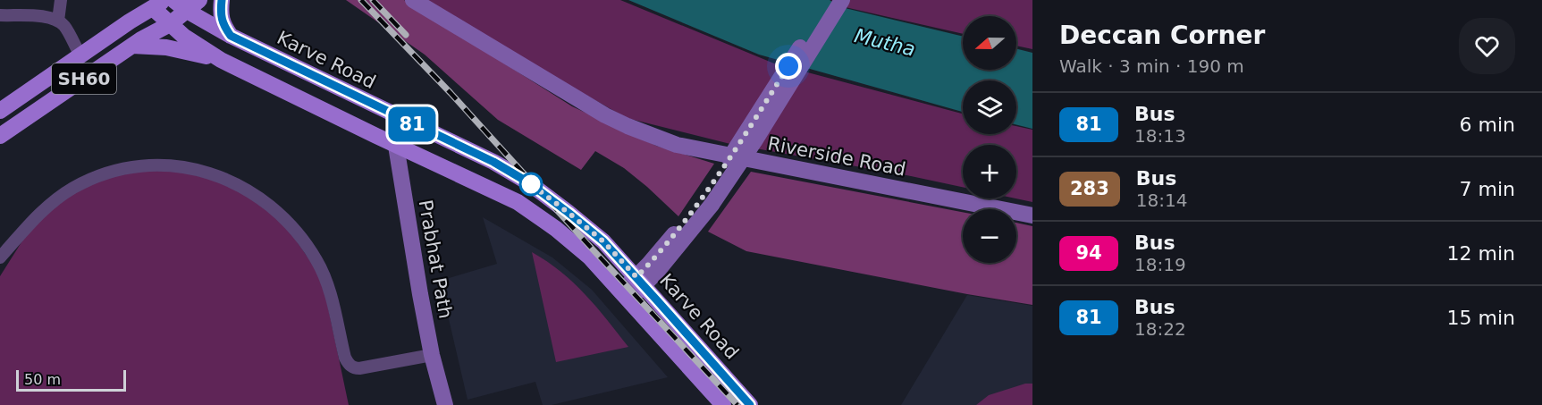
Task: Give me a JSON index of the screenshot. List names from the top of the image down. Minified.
{"streets":{"main road":["Karve Road","SH60"],"street":["Riverside Road","Prabhat Path"]},"crossings":[["Karve Road","SH60"],["SH60","Prabhat Path"]],"water":["Mutha"],"lines":["bus line 81"],"scale_bar":"50 m","north":"left","page":{"on_map":"81","heading":["Deccan Corner","Walk · 3 min · 190 m"],"map_buttons":["+","−"],"list":[{"mark":"81","name":"Bus","note":"18:13","value":"6 min"},{"mark":"283","name":"Bus","note":"18:14","value":"7 min"},{"mark":"94","name":"Bus","note":"18:19","value":"12 min"},{"mark":"81","name":"Bus","note":"18:22","value":"15 min"}],"scale":"50 m"}}
